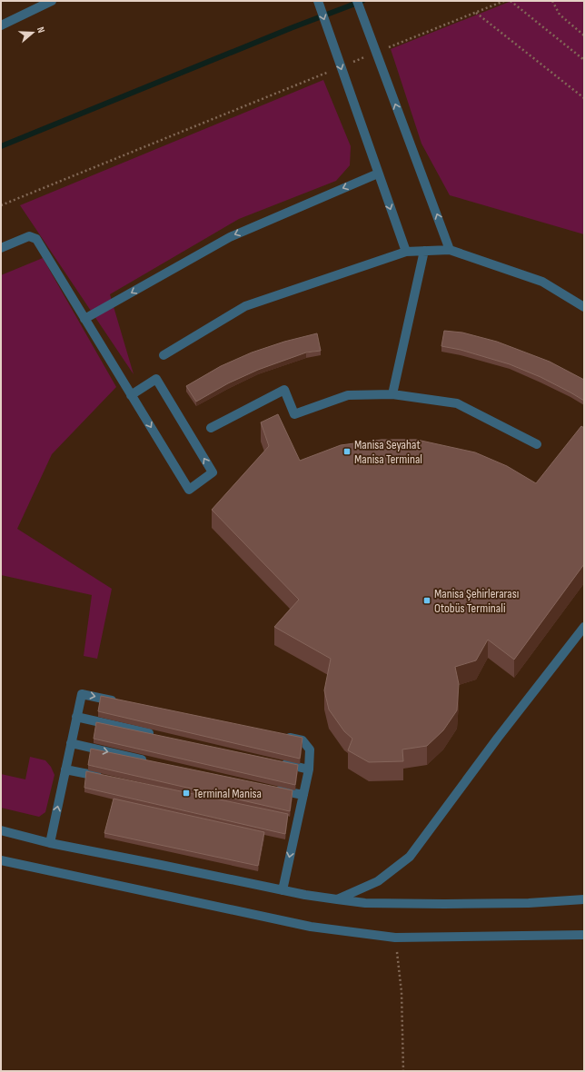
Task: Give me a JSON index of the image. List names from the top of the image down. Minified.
{"places":{"transit":["Manisa Seyahat Manisa Terminal","Manisa Şehirlerarası Otobüs Terminali","Terminal Manisa"]},"north":"right"}
